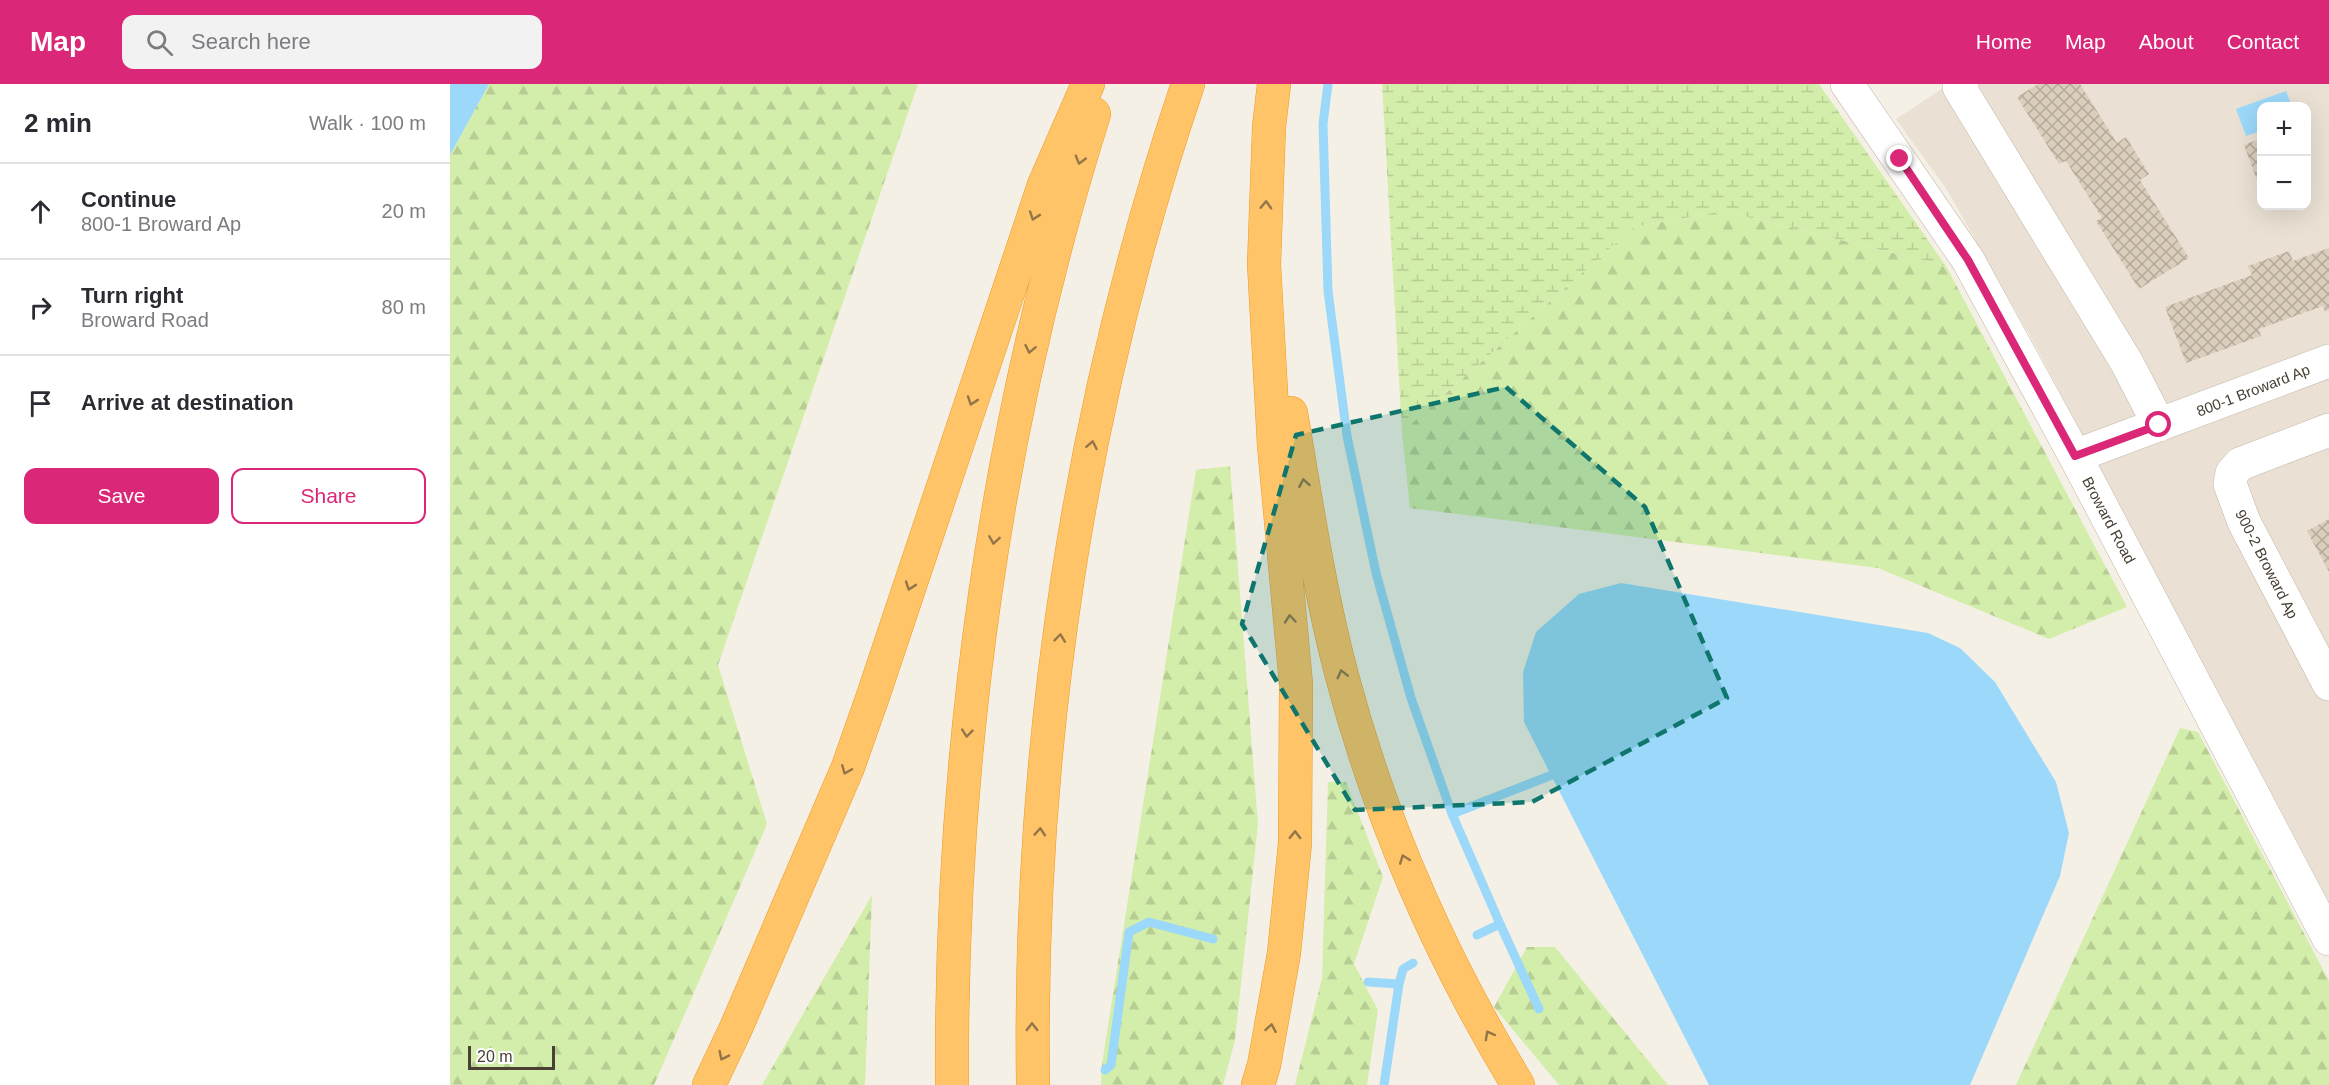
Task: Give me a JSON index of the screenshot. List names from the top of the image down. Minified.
{"streets":{"street":["800-1 Broward Ap","Broward Road","900-2 Broward Ap"]},"crossings":[["800-1 Broward Ap","Broward Road"]],"scale_bar":"20 m","page":{"header":"Map","search":"Search here","nav":["Home","Map","About","Contact"],"heading":["2 min","Walk · 100 m"],"map_buttons":["+","−"],"list":[["Continue","800-1 Broward Ap","20 m"],["Turn right","Broward Road","80 m"],"Arrive at destination"],"buttons":["Save","Share"],"scale":"20 m"}}
